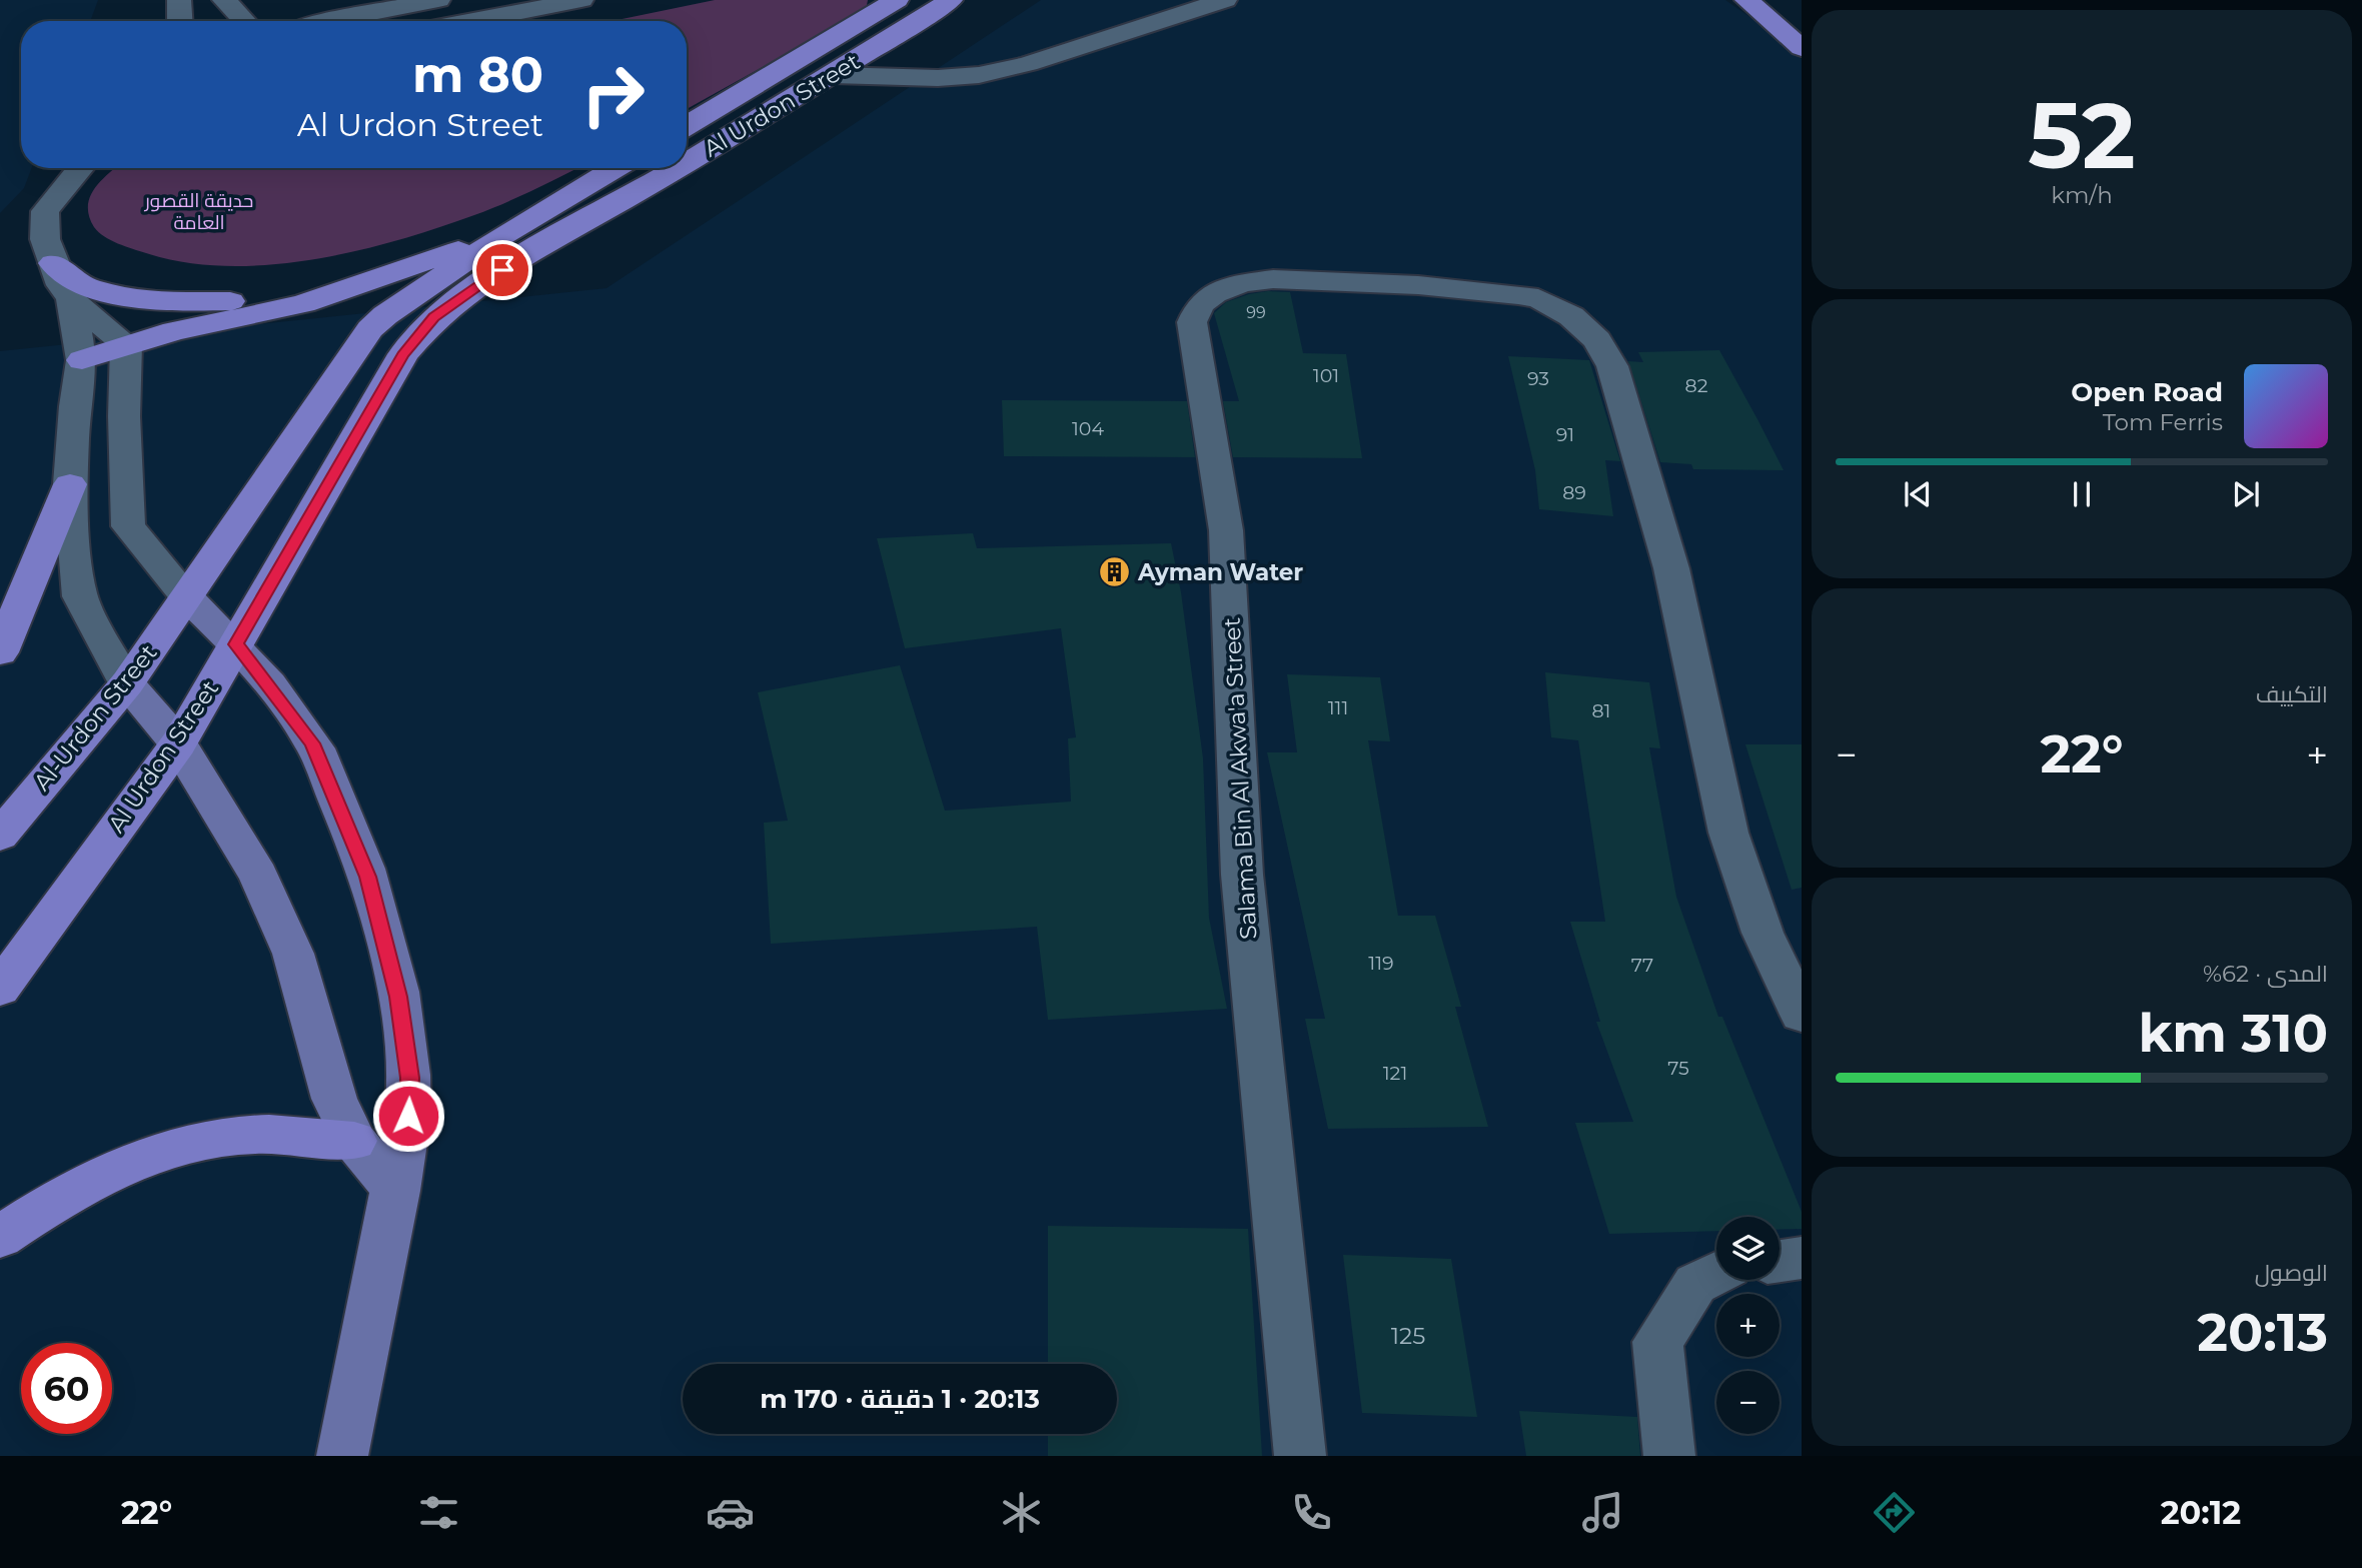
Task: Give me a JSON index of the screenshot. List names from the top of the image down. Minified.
{"streets":{"highway":["Al Urdon Street","Al-Urdon Street"],"street":["Salama Bin Al Akwa'a Street"]},"parks":["حديقة القصور العامة"],"places":{"building":["Ayman Water"]},"house_numbers":["99","101","93","82","104","91","89","111","81","119","77","75","121","125"],"page":{"tile":[["52","km/h"],"التكييف",["المدى · 62%","310 km"],["الوصول","20:13"]],"turn":["80 m","Al Urdon Street"],"song":["Open Road","Tom Ferris"],"heat":["−","22°","+"],"map_buttons":["+","−"],"limit":"60","trip":"20:13 · 1 دقيقة · 170 m","tabs":["20:12","22°"]}}
